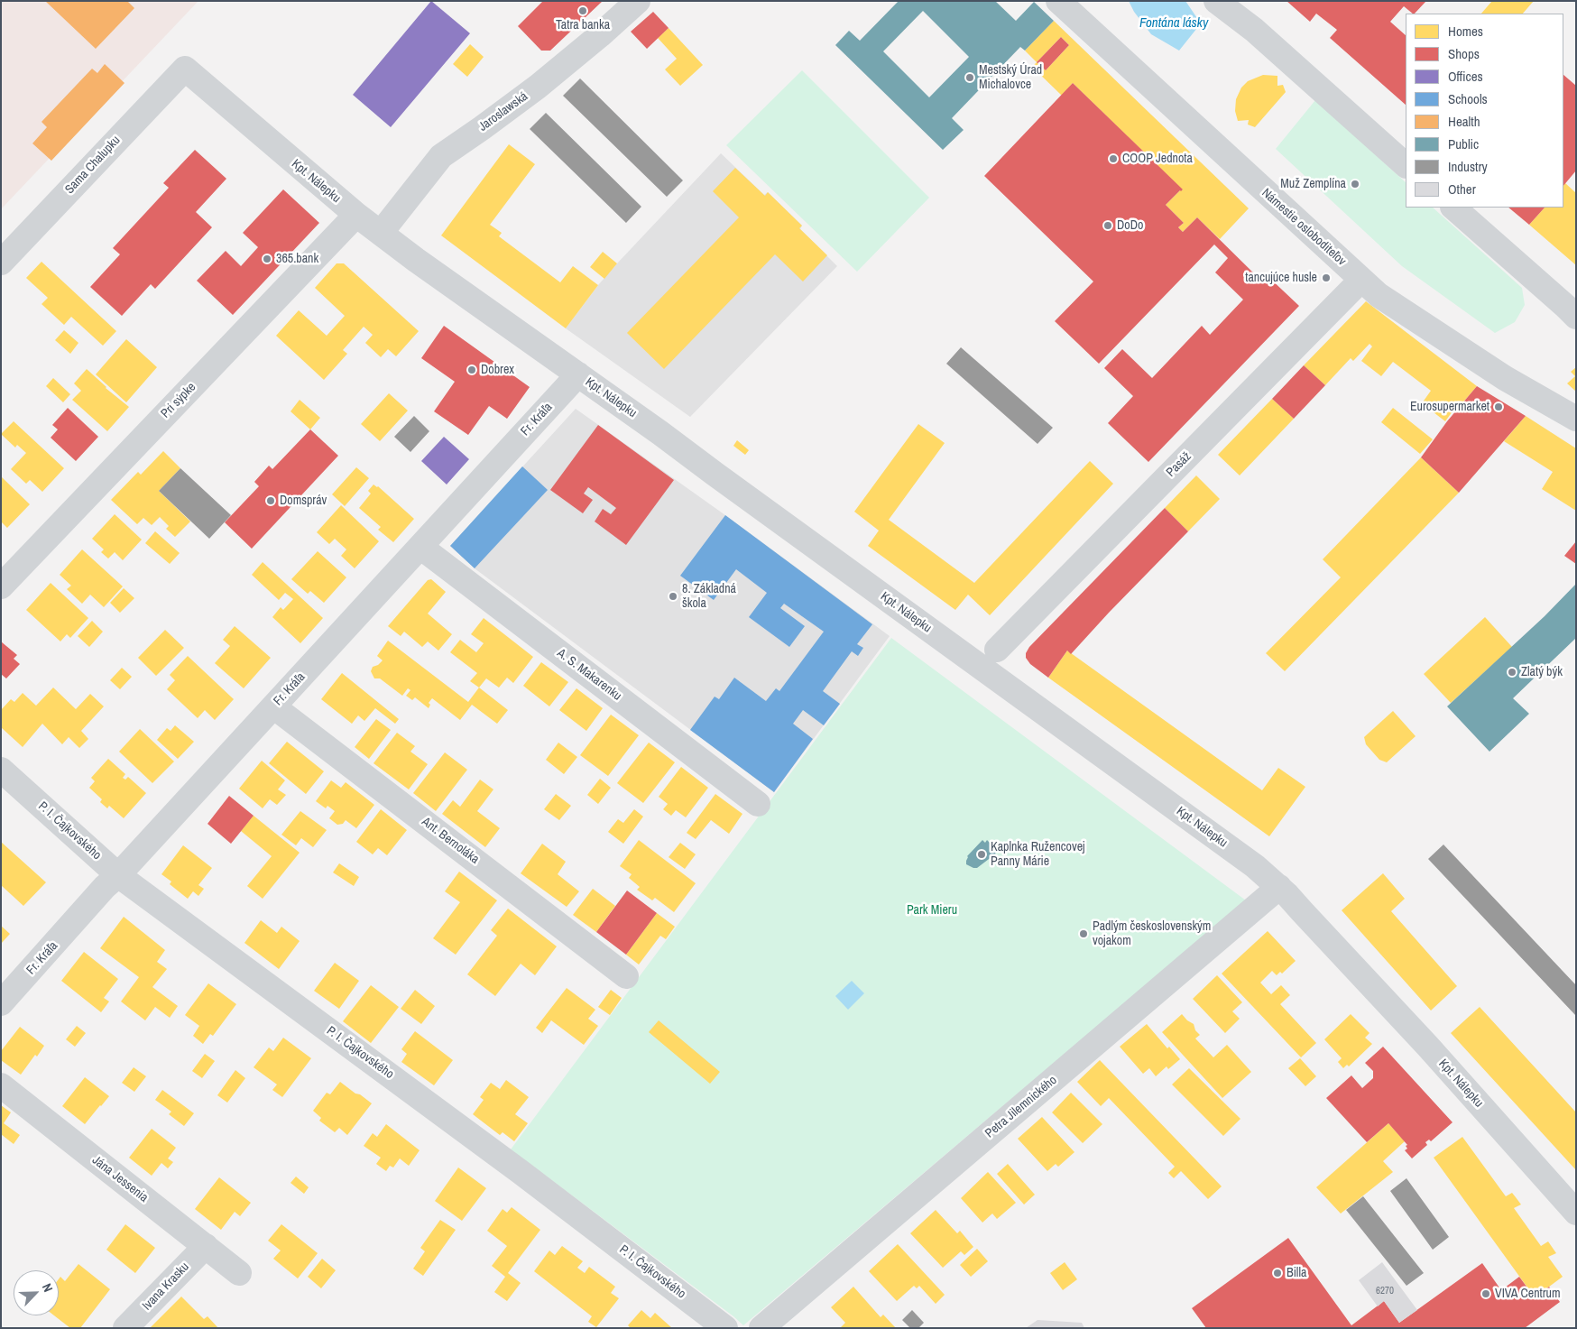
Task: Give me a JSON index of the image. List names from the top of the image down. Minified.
{"streets":{"street":["Jaroslawská","Sama Chalupku","Kpt. Nálepku","Námestie osloboditeľov","Pri sýpke","Fr. Kráľa","Pasáž","A. S. Makarenku","P. I. Čajkovského","Ant. Bernoláka","Petra Jilemnického","Jána Jessenia","Ivana Krasku"]},"crossings":[["Jaroslawská","Kpt. Nálepku"],["Sama Chalupku","Kpt. Nálepku"],["Kpt. Nálepku","Pri sýpke"],["Kpt. Nálepku","Fr. Kráľa"],["Kpt. Nálepku","Petra Jilemnického"],["Námestie osloboditeľov","Pasáž"],["Fr. Kráľa","A. S. Makarenku"],["Fr. Kráľa","P. I. Čajkovského"],["Fr. Kráľa","Ant. Bernoláka"],["Jána Jessenia","Ivana Krasku"]],"water":["Fontána lásky"],"parks":["Park Mieru"],"places":["Tatra banka","Mestský Úrad Michalovce","COOP Jednota","Muž Zemplína","DoDo","365.bank","tancujúce husle","Dobrex","Eurosupermarket","Domspráv","8. Základná škola","Zlatý býk","Kaplnka Ružencovej Panny Márie","Padlým československým vojakom","Billa","VIVA Centrum"],"house_numbers":["6270"],"legend":["Homes","Shops","Offices","Schools","Health","Public","Industry","Other"],"north":"top right"}
